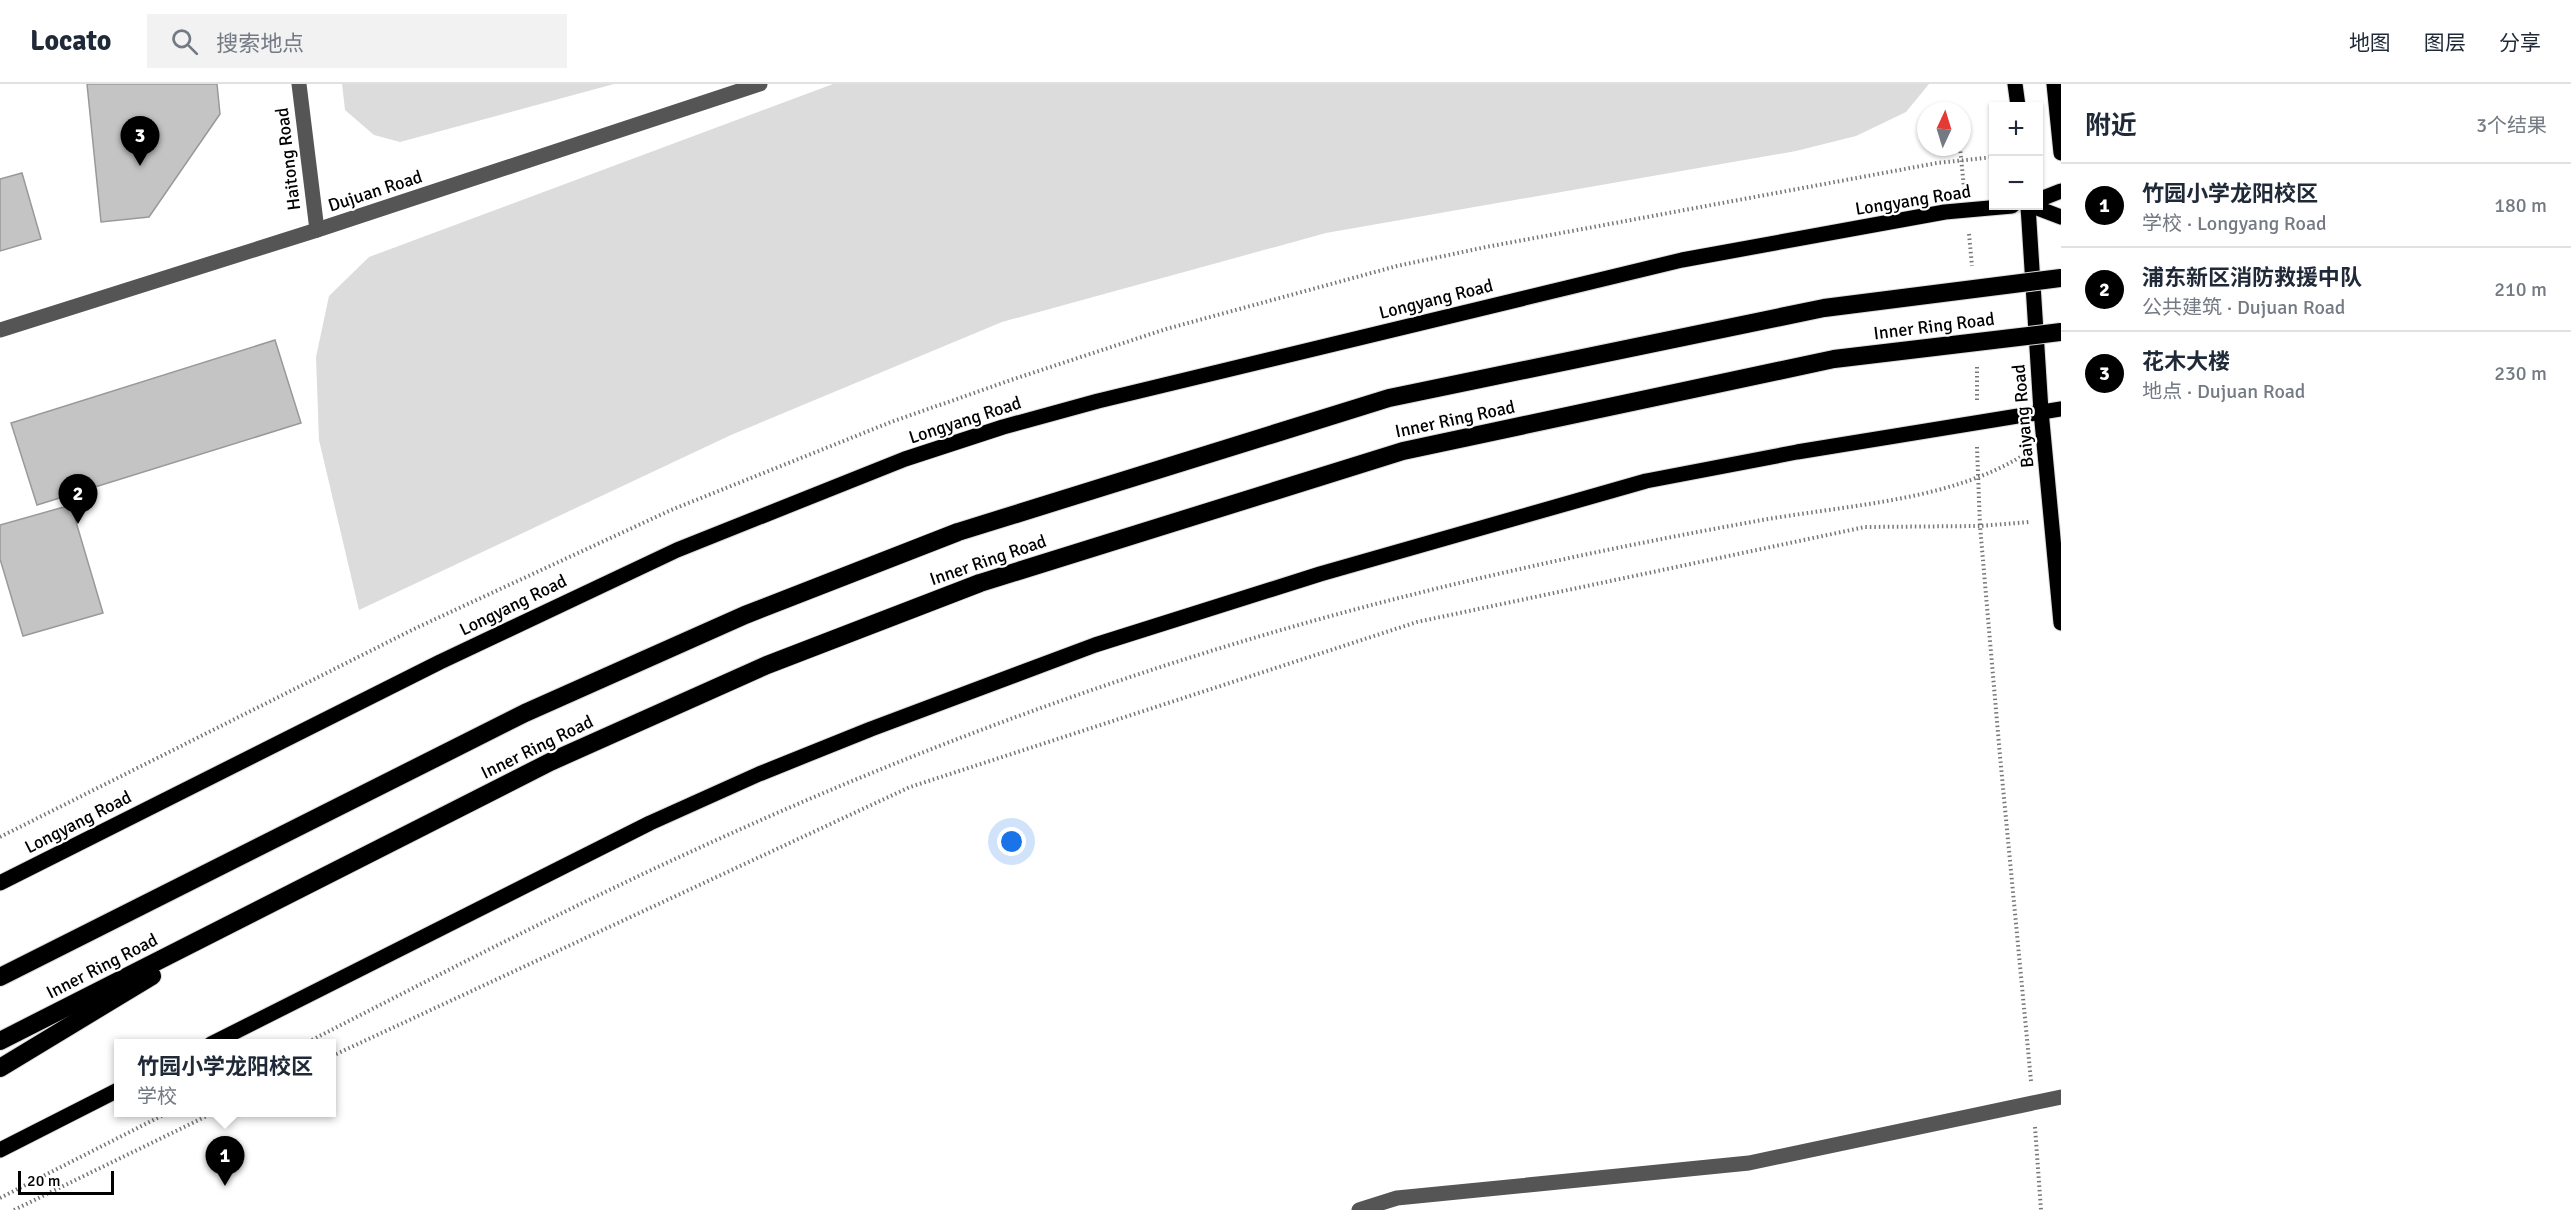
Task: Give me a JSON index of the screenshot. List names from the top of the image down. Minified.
{"streets":{"highway":["Inner Ring Road"],"main road":["Longyang Road","Baiyang Road"],"street":["Haitong Road","Dujuan Road"]},"crossings":[["Haitong Road","Dujuan Road"]],"scale_bar":"20 m","north":"top","page":{"header":"Locato","search":"搜索地点","nav":["地图","图层","分享"],"heading":["附近","3个结果"],"map_buttons":["+","−"],"pins":["3","2","1"],"list":[{"mark":"1","name":"竹园小学龙阳校区","note":"学校 · Longyang Road","value":"180 m"},{"mark":"2","name":"浦东新区消防救援中队","note":"公共建筑 · Dujuan Road","value":"210 m"},{"mark":"3","name":"花木大楼","note":"地点 · Dujuan Road","value":"230 m"}],"popup":["竹园小学龙阳校区","学校"],"scale":"20 m"}}
